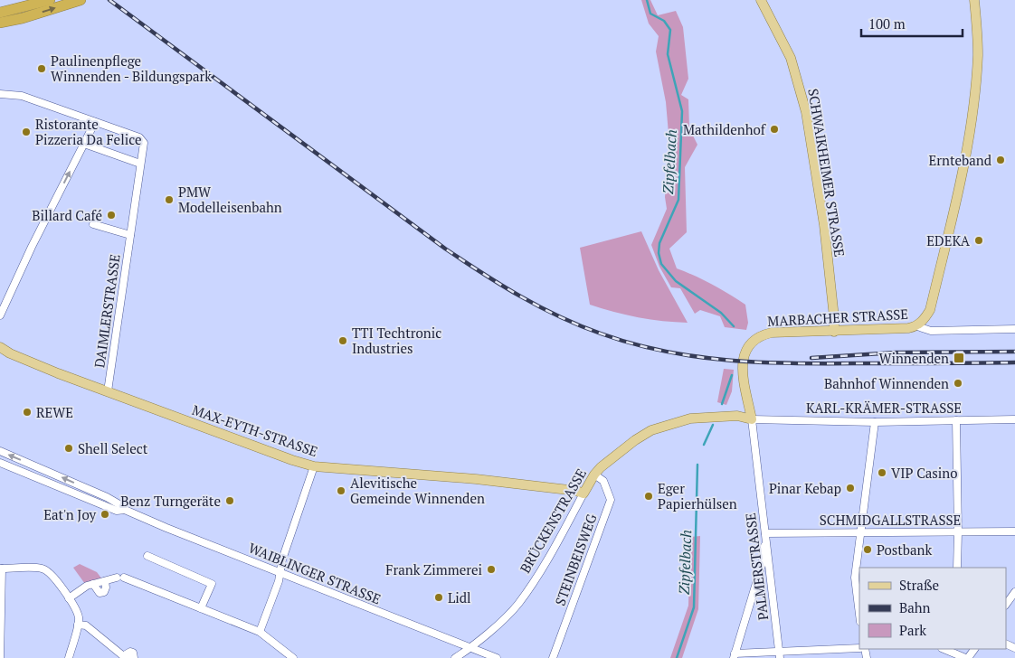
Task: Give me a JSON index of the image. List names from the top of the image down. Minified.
{"streets":{"main road":["SCHWAIKHEIMER STRASSE","MARBACHER STRASSE","MAX-EYTH-STRASSE","BRÜCKENSTRASSE"],"street":["DAIMLERSTRASSE","KARL-KRÄMER-STRASSE","SCHMIDGALLSTRASSE","STEINBEISWEG","PALMERSTRASSE","WAIBLINGER STRASSE"]},"crossings":[["SCHWAIKHEIMER STRASSE","MARBACHER STRASSE"],["DAIMLERSTRASSE","MAX-EYTH-STRASSE"],["MARBACHER STRASSE","KARL-KRÄMER-STRASSE"],["MARBACHER STRASSE","BRÜCKENSTRASSE"],["MARBACHER STRASSE","PALMERSTRASSE"],["KARL-KRÄMER-STRASSE","BRÜCKENSTRASSE"],["KARL-KRÄMER-STRASSE","PALMERSTRASSE"],["MAX-EYTH-STRASSE","BRÜCKENSTRASSE"],["SCHMIDGALLSTRASSE","PALMERSTRASSE"],["BRÜCKENSTRASSE","STEINBEISWEG"],["BRÜCKENSTRASSE","PALMERSTRASSE"],["BRÜCKENSTRASSE","WAIBLINGER STRASSE"]],"water":["Zipfelbach"],"places":{"other":["Paulinenpflege Winnenden - Bildungspark","Mathildenhof","Ristorante Pizzeria Da Felice","Ernteband","PMW Modelleisenbahn","Billard Café","EDEKA","TTI Techtronic Industries","Bahnhof Winnenden","REWE","Shell Select","VIP Casino","Pinar Kebap","Alevitische Gemeinde Winnenden","Eger Papierhülsen","Benz Turngeräte","Eat'n Joy","Postbank","Frank Zimmerei","Lidl"],"transit":["Winnenden"]},"legend":["Straße","Bahn","Park"],"scale_bar":"100 m"}
